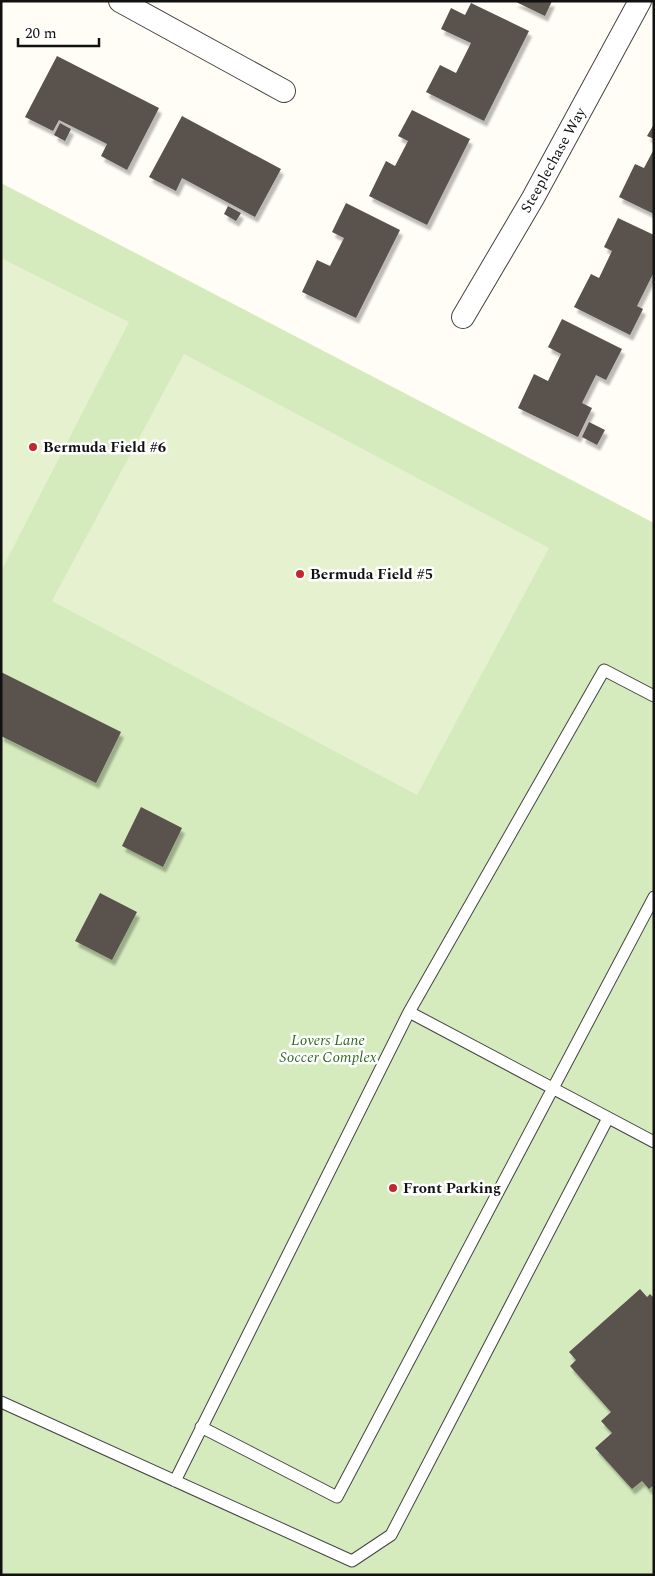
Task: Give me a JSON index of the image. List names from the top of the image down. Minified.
{"streets":{"street":["Steeplechase Way"]},"parks":["Lovers Lane Soccer Complex"],"places":["Bermuda Field #6","Bermuda Field #5","Front Parking"],"scale_bar":"20 m"}
